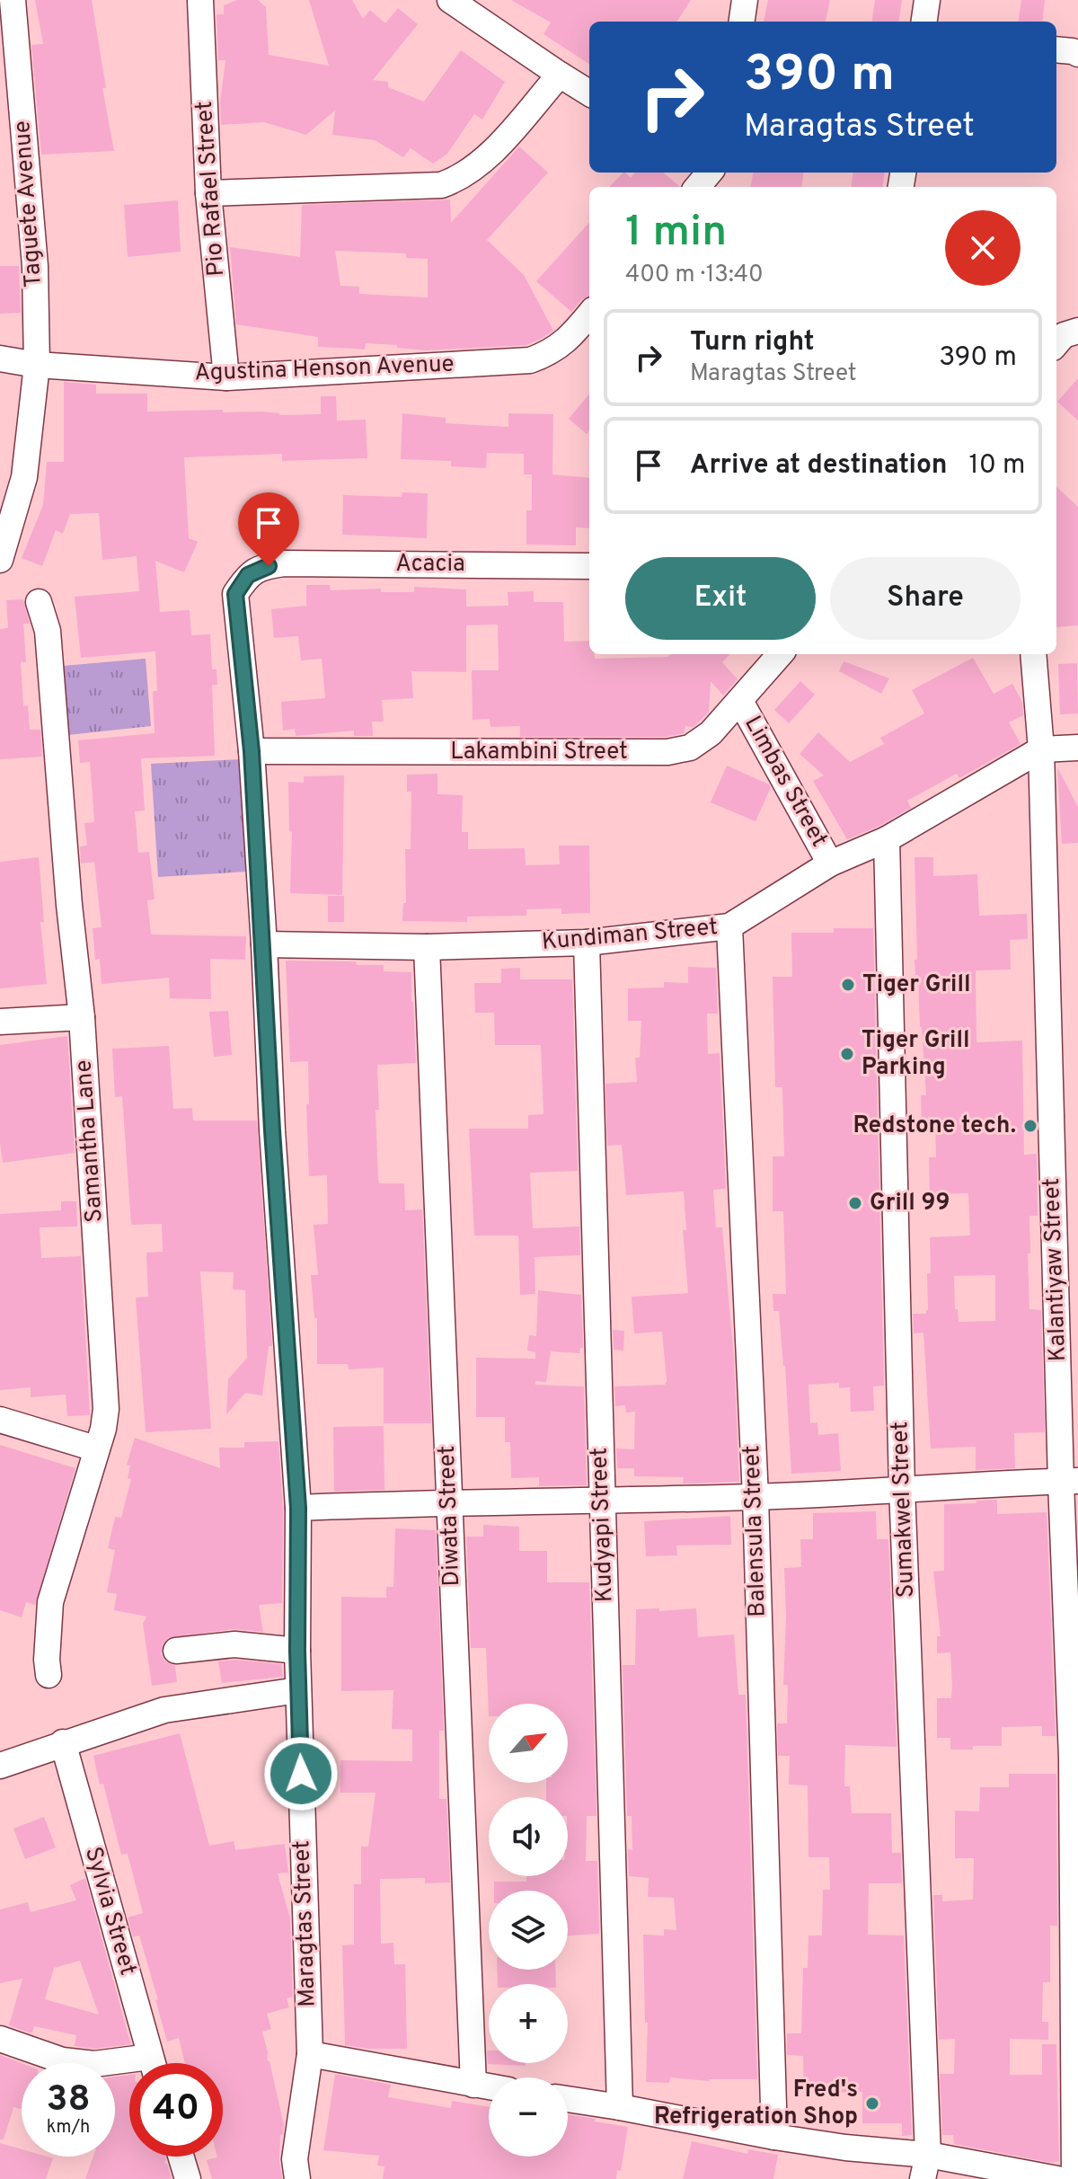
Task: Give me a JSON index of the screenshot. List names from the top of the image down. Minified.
{"streets":{"street":["Pio Rafael Street","Taguete Avenue","Agustina Henson Avenue","Acacia","Lakambini Street","Limbas Street","Kundiman Street","Samantha Lane","Kalantiyaw Street","Sumakwel Street","Diwata Street","Kudyapi Street","Balensula Street","Sylvia Street","Maragtas Street"]},"crossings":[["Pio Rafael Street","Agustina Henson Avenue"],["Taguete Avenue","Agustina Henson Avenue"],["Acacia","Maragtas Street"],["Lakambini Street","Limbas Street"],["Lakambini Street","Maragtas Street"],["Limbas Street","Kundiman Street"],["Kundiman Street","Kalantiyaw Street"],["Kundiman Street","Sumakwel Street"],["Kundiman Street","Diwata Street"],["Kundiman Street","Kudyapi Street"],["Kundiman Street","Balensula Street"],["Kundiman Street","Maragtas Street"]],"places":["Tiger Grill","Tiger Grill Parking","Redstone tech.","Grill 99","Fred's Refrigeration Shop"],"north":"top right","page":{"turn":["390 m","Maragtas Street"],"heading":["1 min","400 m · 13:40"],"list":[{"name":"Turn right","note":"Maragtas Street","value":"390 m"},{"name":"Arrive at destination","value":"10 m"}],"buttons":["Exit","Share"],"map_buttons":["+","−"],"speed":"38 km/h","limit":"40"}}
